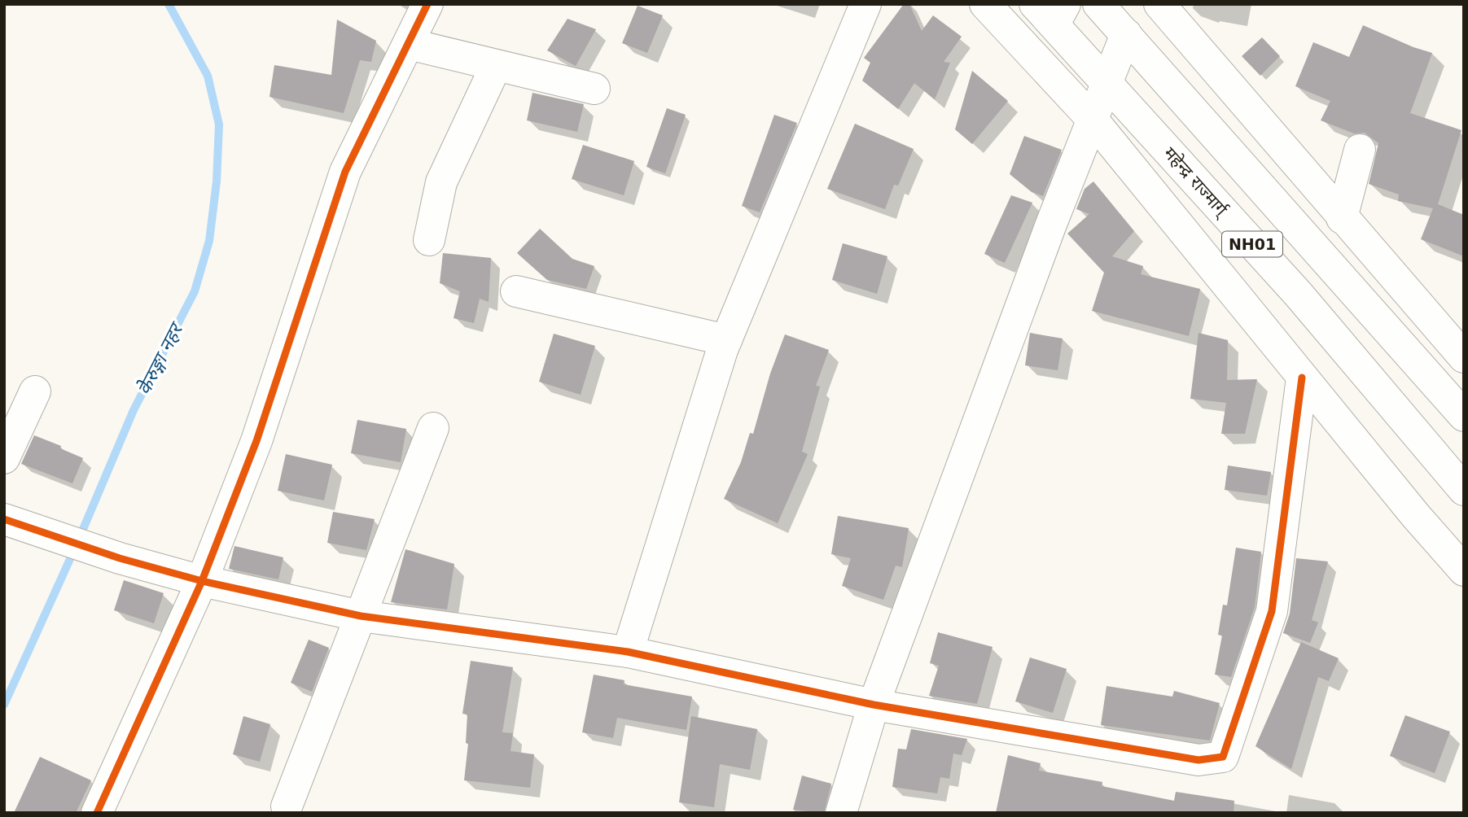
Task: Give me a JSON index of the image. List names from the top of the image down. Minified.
{"streets":{"main road":["महेन्द्र राज्मार्ग्","NH01"]},"water":["केेरुङ्गा नहर"]}
